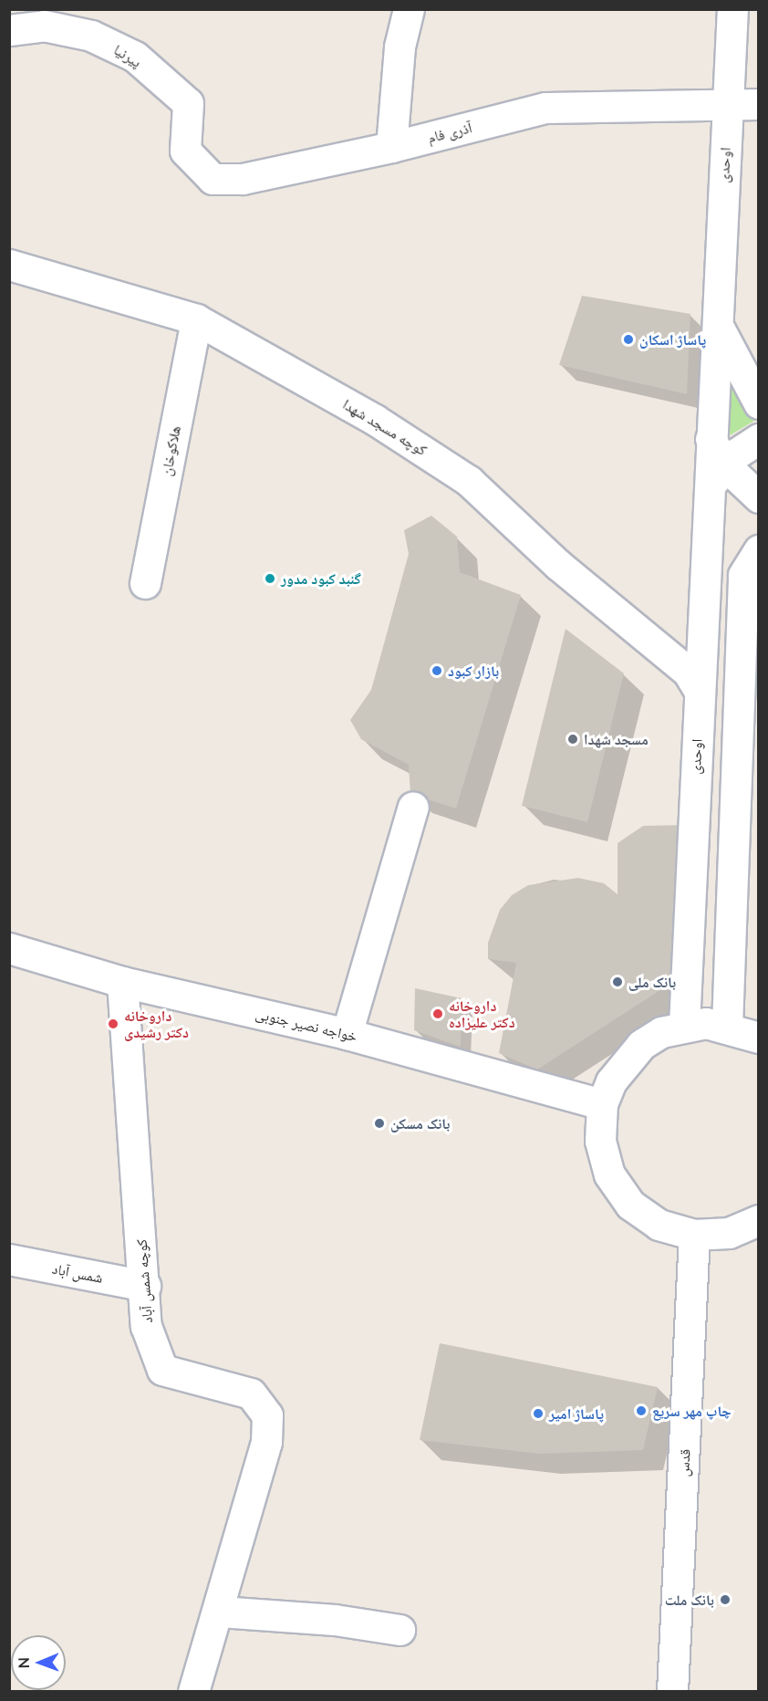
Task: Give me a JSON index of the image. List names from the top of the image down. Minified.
{"streets":{"street":["پیرنیا","آذری فام","اوحدی","کوچه مسجد شهدا","هلاکوخان","خواجه نصیر جنوبی","شمس آباد","کوچه شمس آباد","قدس"]},"crossings":[["پیرنیا","آذری فام"],["آذری فام","اوحدی"],["اوحدی","کوچه مسجد شهدا"],["کوچه مسجد شهدا","هلاکوخان"],["خواجه نصیر جنوبی","کوچه شمس آباد"],["شمس آباد","کوچه شمس آباد"]],"places":["پاساژ اسکان","گنبد کبود مدور","بازار کبود","مسجد شهدا","بانک ملی","داروخانه دکتر علیزاده","داروخانه دکتر رشیدی","بانک مسکن","چاپ مهر سریع","پاساژ امیر","بانک ملت"],"north":"left"}
